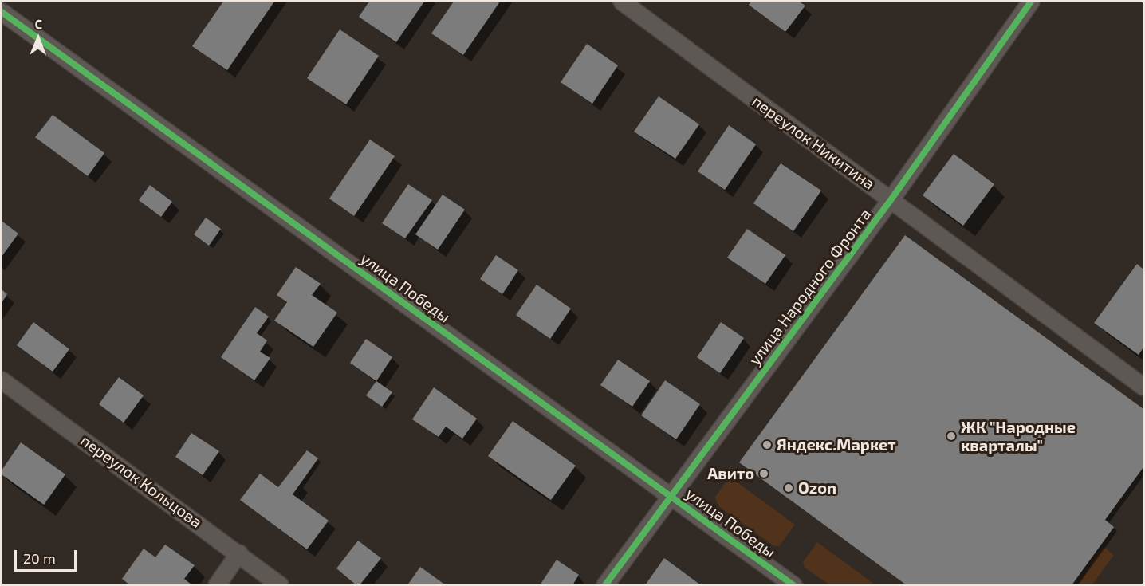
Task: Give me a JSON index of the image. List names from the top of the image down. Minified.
{"streets":{"street":["переулок Никитина","улица Народного Фронта","улица Победы","переулок Кольцова"]},"crossings":[["переулок Никитина","улица Народного Фронта"],["улица Народного Фронта","улица Победы"]],"places":["ЖК \"Народные кварталы\"","Яндекс.Маркет","Авито","Ozon"],"scale_bar":"20 m","north":"top"}
